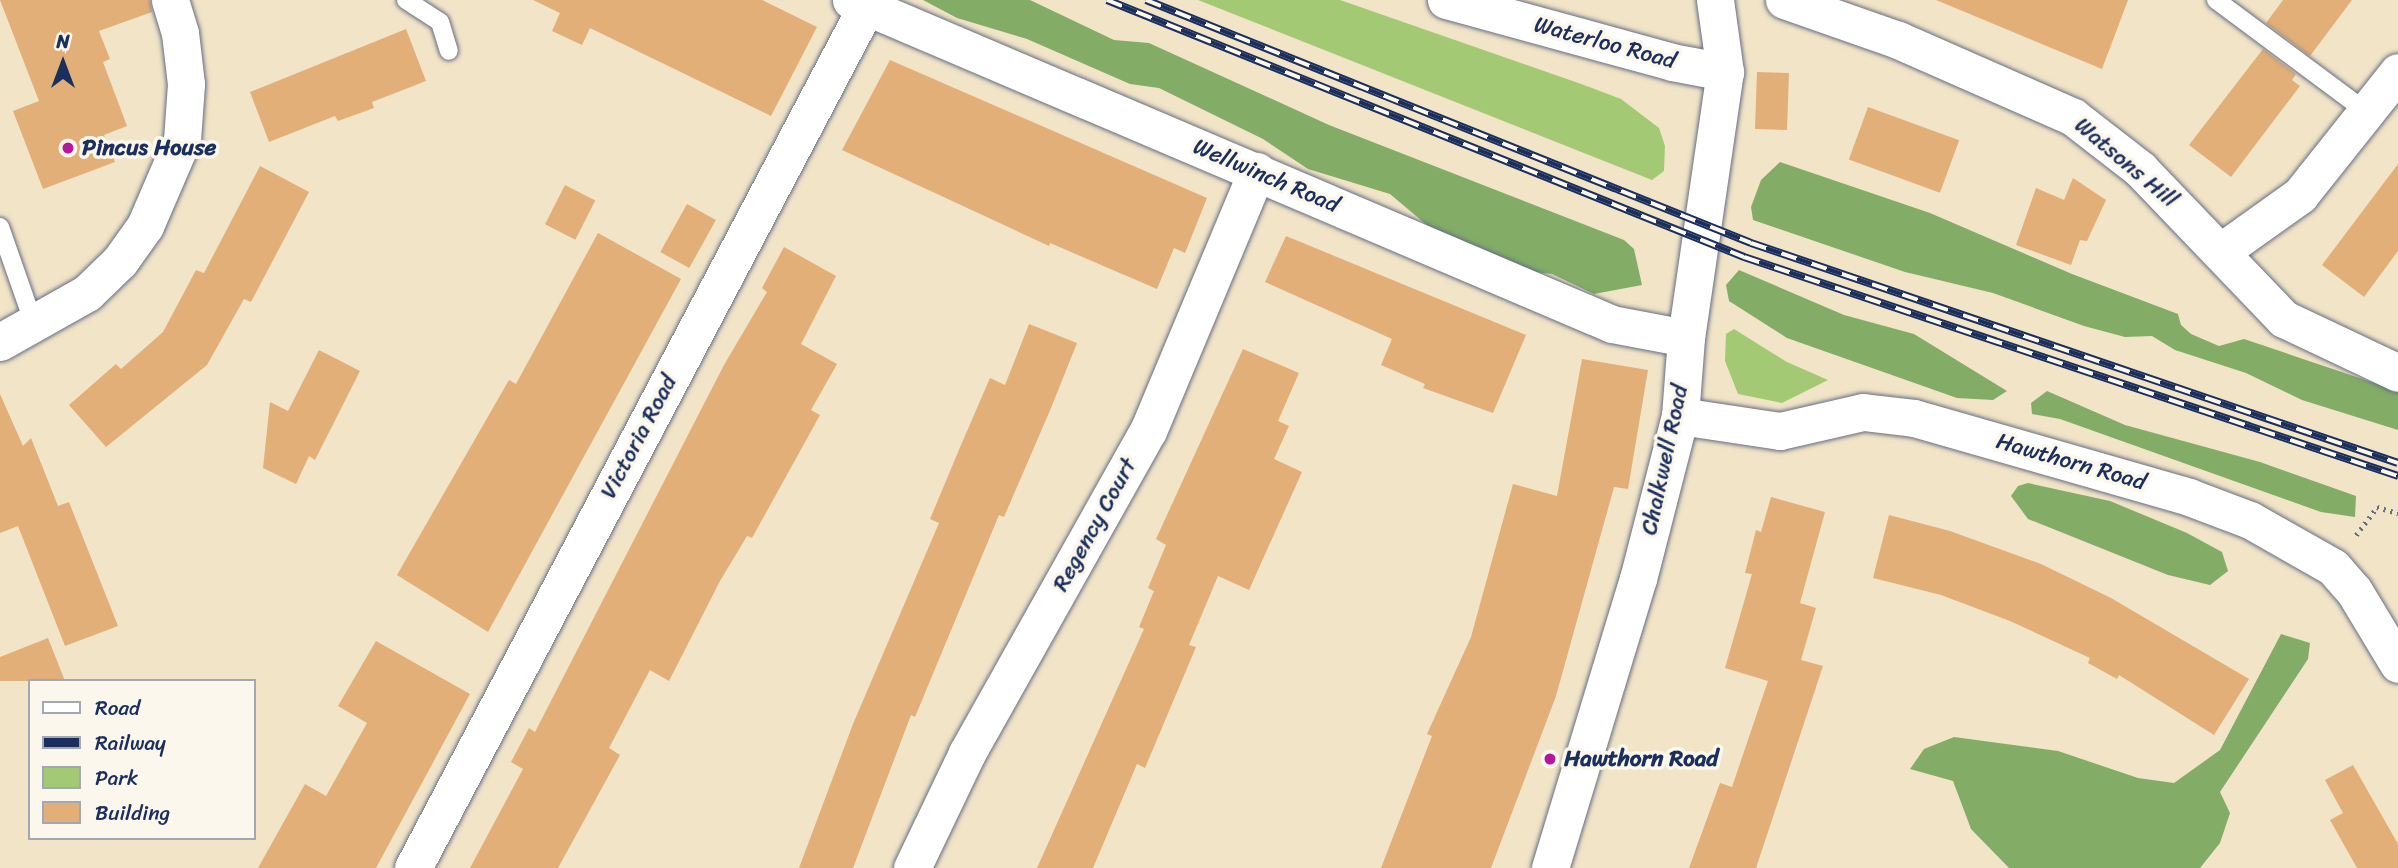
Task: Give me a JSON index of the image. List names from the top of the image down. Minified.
{"streets":{"street":["Waterloo Road","Watsons Hill","Wellwinch Road","Victoria Road","Chalkwell Road","Hawthorn Road","Regency Court"]},"crossings":[["Waterloo Road","Chalkwell Road"],["Wellwinch Road","Victoria Road"],["Wellwinch Road","Chalkwell Road"],["Wellwinch Road","Regency Court"],["Chalkwell Road","Hawthorn Road"]],"places":["Pincus House","Hawthorn Road"],"legend":["Road","Railway","Park","Building"],"north":"top"}
